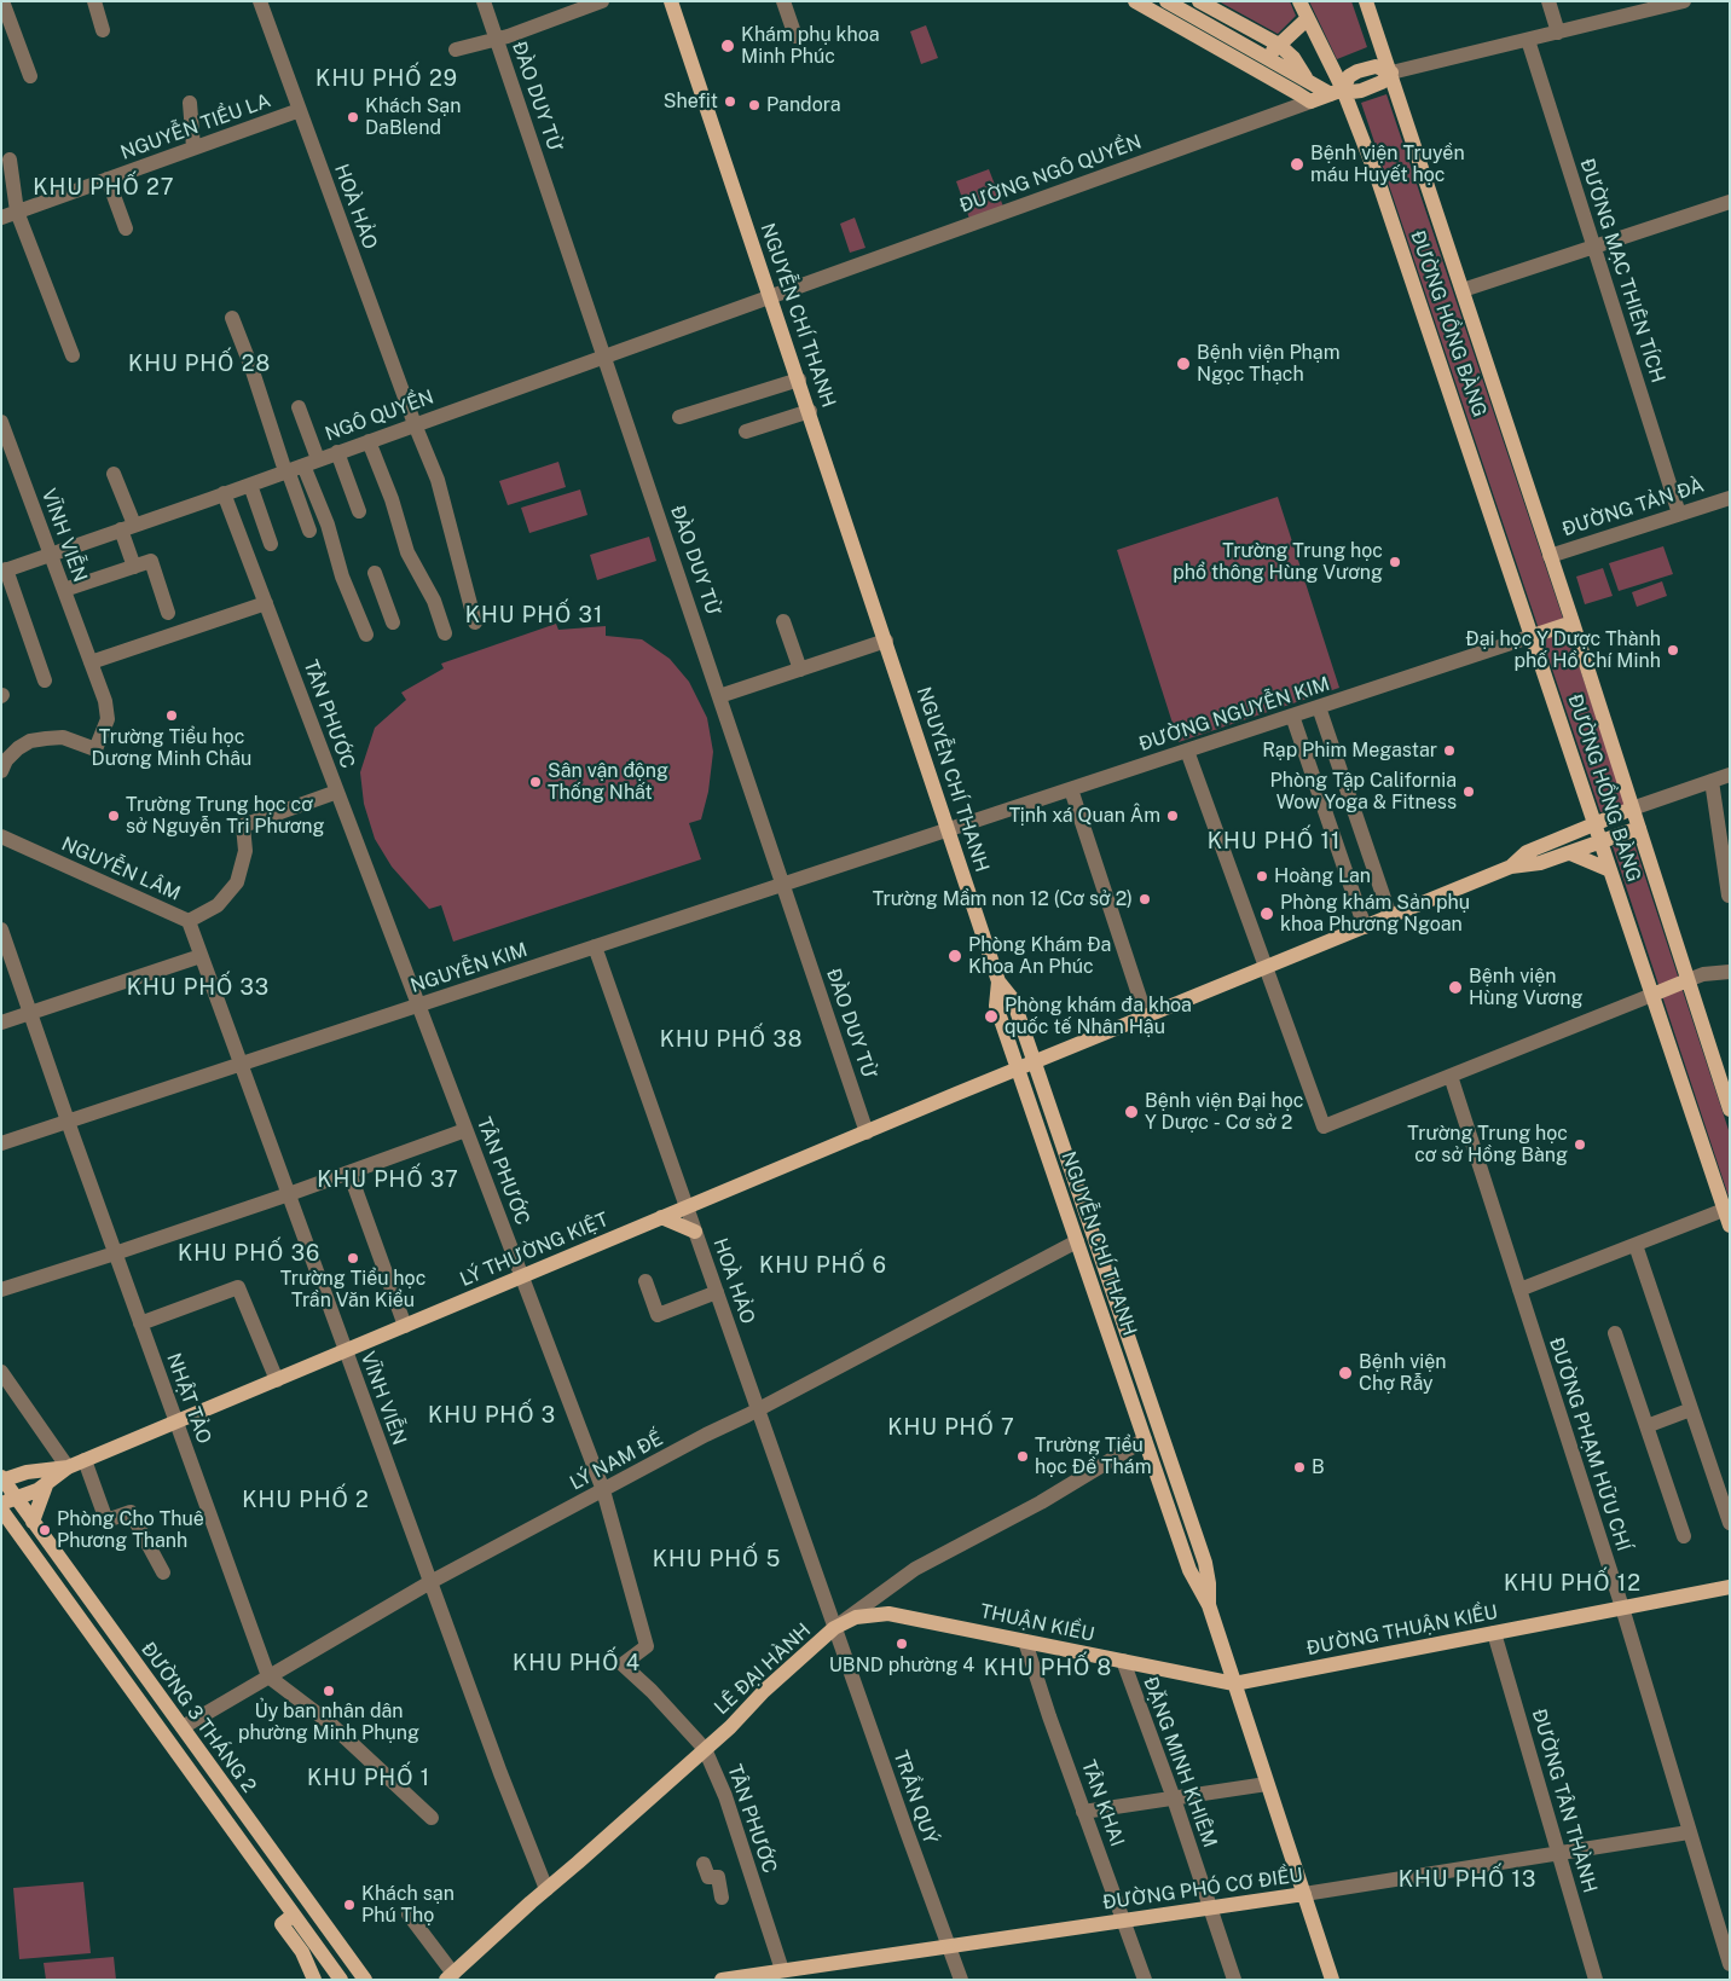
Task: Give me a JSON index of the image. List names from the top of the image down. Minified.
{"streets":{"main road":["ĐƯỜNG NGÔ QUYỀN","NGUYỄN CHÍ THANH","ĐƯỜNG HỒNG BÀNG","LÝ THƯỜNG KIỆT","THUẬN KIỀU","ĐƯỜNG THUẬN KIỀU","LÊ ĐẠI HÀNH","ĐƯỜNG 3 THÁNG 2","ĐƯỜNG PHÓ CƠ ĐIỀU"],"street":["ĐÀO DUY TỪ","NGUYỄN TIỂU LA","HOÀ HẢO","ĐƯỜNG MẠC THIÊN TÍCH","NGÔ QUYỀN","ĐƯỜNG TẢN ĐÀ","VĨNH VIỄN","TÂN PHƯỚC","ĐƯỜNG NGUYỄN KIM","NGUYỄN LÂM","NGUYỄN KIM","NHẬT TẢO","ĐƯỜNG PHẠM HỮU CHÍ","LÝ NAM ĐẾ","ĐẶNG MINH KHIÊM","TRẦN QUÝ","ĐƯỜNG TÂN THÀNH","TÂN KHAI"]},"crossings":[["ĐÀO DUY TỪ","NGÔ QUYỀN"],["ĐÀO DUY TỪ","NGUYỄN KIM"],["ĐÀO DUY TỪ","LÝ THƯỜNG KIỆT"],["NGUYỄN TIỂU LA","HOÀ HẢO"],["ĐƯỜNG NGÔ QUYỀN","ĐƯỜNG MẠC THIÊN TÍCH"],["ĐƯỜNG NGÔ QUYỀN","NGUYỄN CHÍ THANH"],["ĐƯỜNG NGÔ QUYỀN","ĐƯỜNG HỒNG BÀNG"],["ĐƯỜNG NGÔ QUYỀN","NGÔ QUYỀN"],["HOÀ HẢO","NGÔ QUYỀN"],["HOÀ HẢO","NGUYỄN KIM"],["HOÀ HẢO","LÝ THƯỜNG KIỆT"],["HOÀ HẢO","LÝ NAM ĐẾ"],["HOÀ HẢO","THUẬN KIỀU"],["HOÀ HẢO","LÊ ĐẠI HÀNH"],["HOÀ HẢO","TRẦN QUÝ"],["ĐƯỜNG MẠC THIÊN TÍCH","ĐƯỜNG TẢN ĐÀ"],["NGUYỄN CHÍ THANH","NGÔ QUYỀN"],["NGUYỄN CHÍ THANH","ĐƯỜNG NGUYỄN KIM"],["NGUYỄN CHÍ THANH","NGUYỄN KIM"],["NGUYỄN CHÍ THANH","LÝ THƯỜNG KIỆT"],["NGUYỄN CHÍ THANH","LÝ NAM ĐẾ"],["NGUYỄN CHÍ THANH","LÊ ĐẠI HÀNH"],["ĐƯỜNG HỒNG BÀNG","ĐƯỜNG TẢN ĐÀ"],["ĐƯỜNG HỒNG BÀNG","ĐƯỜNG NGUYỄN KIM"],["NGÔ QUYỀN","VĨNH VIỄN"],["NGÔ QUYỀN","TÂN PHƯỚC"],["VĨNH VIỄN","NGUYỄN LÂM"],["VĨNH VIỄN","NGUYỄN KIM"],["VĨNH VIỄN","LÝ THƯỜNG KIỆT"],["VĨNH VIỄN","LÝ NAM ĐẾ"],["VĨNH VIỄN","LÊ ĐẠI HÀNH"],["TÂN PHƯỚC","NGUYỄN LÂM"],["TÂN PHƯỚC","NGUYỄN KIM"],["TÂN PHƯỚC","LÝ THƯỜNG KIỆT"],["TÂN PHƯỚC","LÝ NAM ĐẾ"],["TÂN PHƯỚC","LÊ ĐẠI HÀNH"],["TÂN PHƯỚC","ĐƯỜNG PHÓ CƠ ĐIỀU"],["ĐƯỜNG NGUYỄN KIM","NGUYỄN KIM"],["NGUYỄN KIM","NHẬT TẢO"],["LÝ THƯỜNG KIỆT","NHẬT TẢO"],["LÝ THƯỜNG KIỆT","ĐƯỜNG 3 THÁNG 2"],["NHẬT TẢO","LÝ NAM ĐẾ"],["ĐƯỜNG PHẠM HỮU CHÍ","ĐƯỜNG THUẬN KIỀU"],["ĐƯỜNG PHẠM HỮU CHÍ","ĐƯỜNG PHÓ CƠ ĐIỀU"],["LÝ NAM ĐẾ","ĐƯỜNG 3 THÁNG 2"],["THUẬN KIỀU","ĐƯỜNG THUẬN KIỀU"],["THUẬN KIỀU","LÊ ĐẠI HÀNH"],["THUẬN KIỀU","ĐẶNG MINH KHIÊM"],["THUẬN KIỀU","TRẦN QUÝ"],["THUẬN KIỀU","TÂN KHAI"],["ĐƯỜNG THUẬN KIỀU","ĐƯỜNG TÂN THÀNH"],["LÊ ĐẠI HÀNH","TRẦN QUÝ"],["ĐẶNG MINH KHIÊM","ĐƯỜNG PHÓ CƠ ĐIỀU"],["TRẦN QUÝ","ĐƯỜNG PHÓ CƠ ĐIỀU"],["ĐƯỜNG TÂN THÀNH","ĐƯỜNG PHÓ CƠ ĐIỀU"],["TÂN KHAI","ĐƯỜNG PHÓ CƠ ĐIỀU"]],"districts":["KHU PHỐ 29","KHU PHỐ 27","KHU PHỐ 28","KHU PHỐ 31","KHU PHỐ 11","KHU PHỐ 33","KHU PHỐ 38","KHU PHỐ 37","KHU PHỐ 36","KHU PHỐ 6","KHU PHỐ 3","KHU PHỐ 7","KHU PHỐ 2","KHU PHỐ 5","KHU PHỐ 12","KHU PHỐ 4","KHU PHỐ 8","KHU PHỐ 1","KHU PHỐ 13"],"places":["Khám phụ khoa Minh Phúc","Shefit","Pandora","Khách Sạn DaBlend","Bệnh viện Truyền máu Huyết học","Bệnh viện Phạm Ngọc Thạch","Trường Trung học phổ thông Hùng Vương","Đại học Y Dược Thành phố Hồ Chí Minh","Trường Tiểu học Dương Minh Châu","Rạp Phim Megastar","Sân vận động Thống Nhất","Phòng Tập California Wow Yoga & Fitness","Trường Trung học cơ sở Nguyễn Tri Phương","Tịnh xá Quan Âm","Hoàng Lan","Trường Mầm non 12 (Cơ sở 2)","Phòng khám Sản phụ khoa Phương Ngoan","Phòng Khám Đa Khoa An Phúc","Bệnh viện Hùng Vương","Phòng khám đa khoa quốc tế Nhân Hậu","Bệnh viện Đại học Y Dược - Cơ sở 2","Trường Trung học cơ sở Hồng Bàng","Trường Tiểu học Trần Văn Kiểu","Bệnh viện Chợ Rẫy","Trường Tiểu học Đề Thám","B","Phòng Cho Thuê Phương Thanh","UBND phường 4","Ủy ban nhân dân phường Minh Phụng","Khách sạn Phú Thọ"]}
